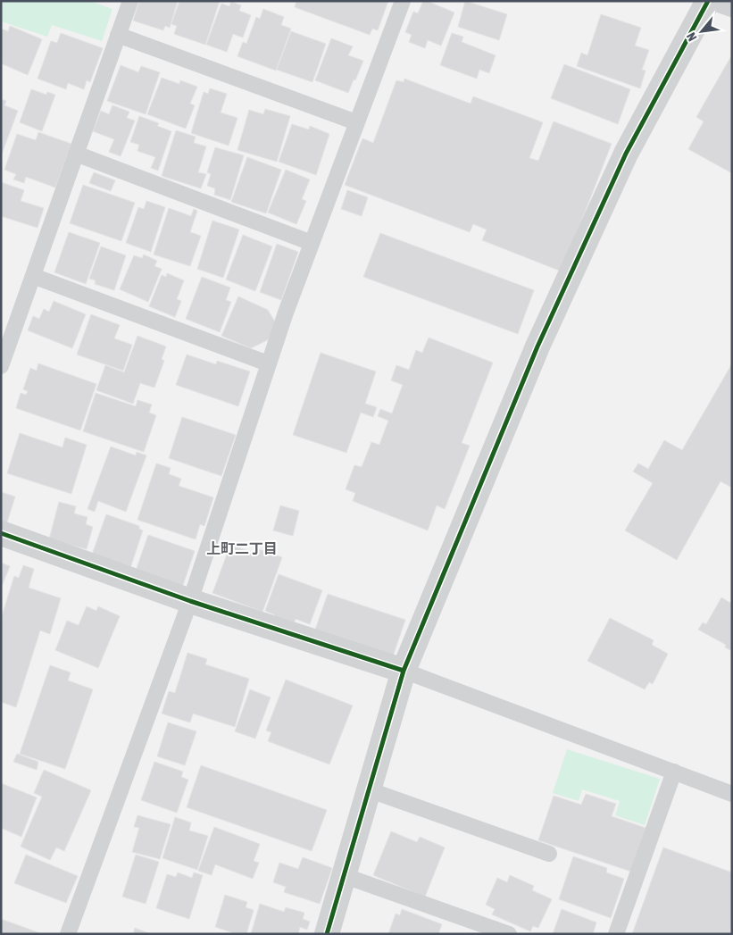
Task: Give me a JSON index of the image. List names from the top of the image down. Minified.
{"districts":["上町二丁目"],"north":"bottom left"}
